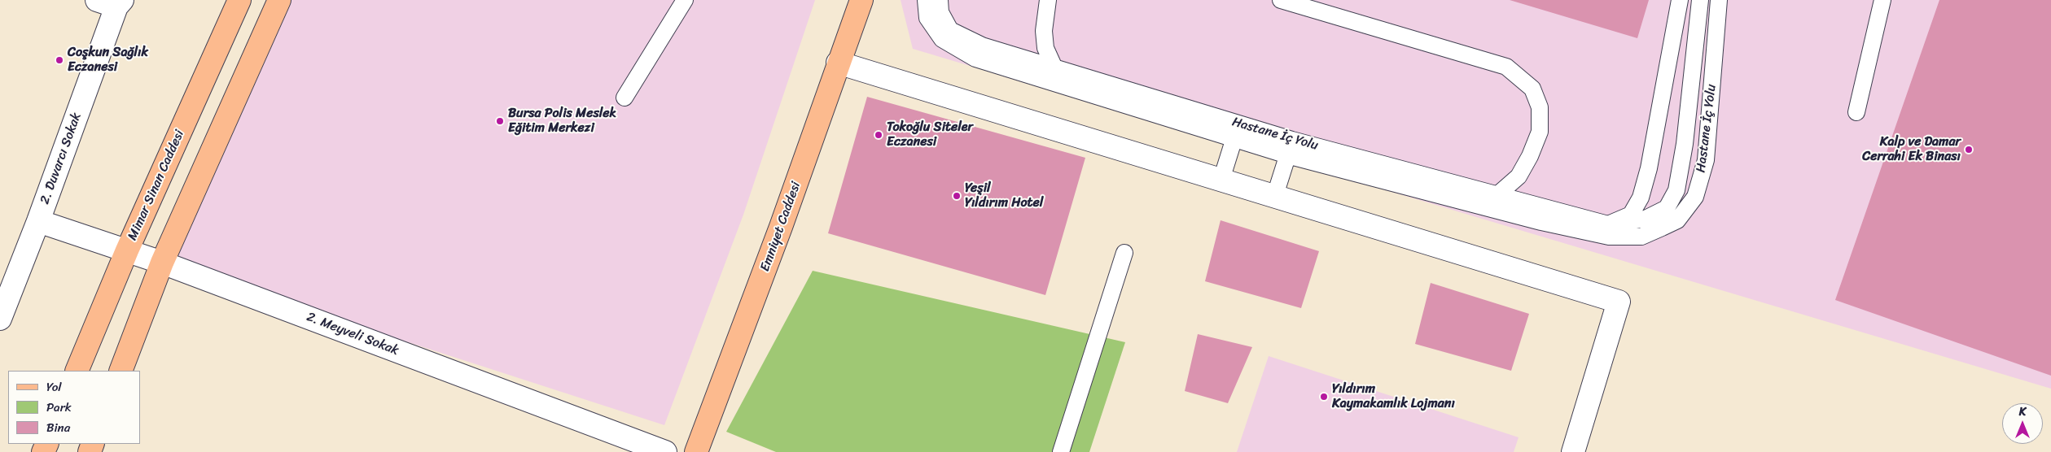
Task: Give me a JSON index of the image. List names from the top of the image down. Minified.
{"streets":{"main road":["Mimar Sinan Caddesi","Emniyet Caddesi"],"street":["2. Duvarcı Sokak","2. Meyveli Sokak"],"lane":["Hastane İç Yolu"]},"crossings":[["2. Duvarcı Sokak","2. Meyveli Sokak"],["Mimar Sinan Caddesi","2. Meyveli Sokak"]],"places":["Coşkun Sağlık Eczanesi","Bursa Polis Meslek Eğitim Merkezi","Tokoğlu Siteler Eczanesi","Kalp ve Damar Cerrahi Ek Binası","Yeşil Yıldırım Hotel","Yıldırım Kaymakamlık Lojmanı"],"legend":["Yol","Park","Bina"],"north":"top"}
